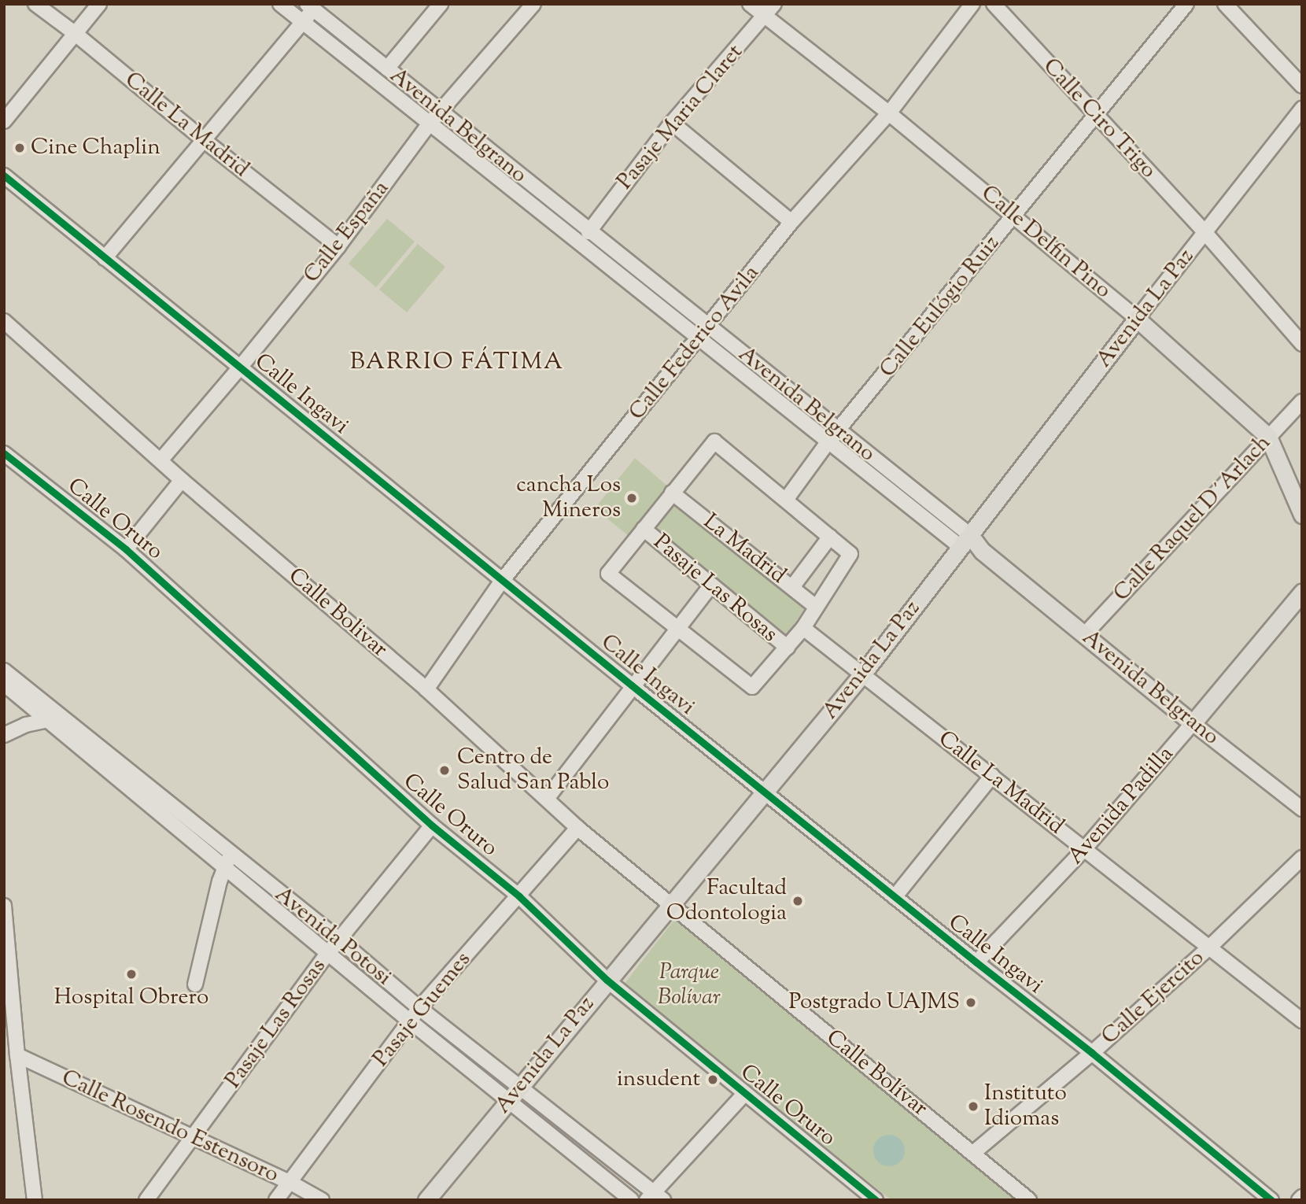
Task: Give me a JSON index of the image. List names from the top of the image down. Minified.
{"streets":{"main road":["Avenida Belgrano","Calle Delfin Pino","Avenida La Paz","Avenida Padilla"],"street":["Pasaje Maria Claret","Calle Ciro Trigo","Calle La Madrid","Calle España","Calle Eulógio Ruiz","Calle Federico Avila","Calle Ingavi","Calle Raquel D´Arlach","Calle Oruro","La Madrid","Pasaje Las Rosas","Calle Bolivar","Avenida Potosi","Calle Ejercito","Pasaje Guemes","Calle Bolívar","Calle Rosendo Estensoro"]},"crossings":[["Pasaje Maria Claret","Avenida Belgrano"],["Pasaje Maria Claret","Calle Delfin Pino"],["Calle Ciro Trigo","Calle Eulógio Ruiz"],["Calle Ciro Trigo","Avenida La Paz"],["Calle La Madrid","Calle España"],["Calle La Madrid","Avenida La Paz"],["Calle La Madrid","Pasaje Las Rosas"],["Calle La Madrid","Avenida Padilla"],["Calle La Madrid","Calle Ejercito"],["Avenida Belgrano","Calle España"],["Avenida Belgrano","Calle Eulógio Ruiz"],["Avenida Belgrano","Avenida La Paz"],["Avenida Belgrano","Calle Federico Avila"],["Avenida Belgrano","Calle Raquel D´Arlach"],["Avenida Belgrano","Avenida Padilla"],["Calle España","Calle Ingavi"],["Calle España","Calle Bolivar"],["Calle Delfin Pino","Calle Eulógio Ruiz"],["Calle Delfin Pino","Avenida La Paz"],["Calle Delfin Pino","Calle Federico Avila"],["Calle Delfin Pino","Calle Raquel D´Arlach"],["Avenida La Paz","Calle Ingavi"],["Avenida La Paz","Calle Oruro"],["Avenida La Paz","Calle Bolivar"],["Avenida La Paz","Avenida Potosi"],["Avenida La Paz","Calle Bolívar"],["Calle Federico Avila","Calle Ingavi"],["Calle Federico Avila","Calle Bolivar"],["Calle Ingavi","Avenida Padilla"],["Calle Ingavi","Calle Ejercito"],["Calle Oruro","Pasaje Las Rosas"],["Calle Oruro","Pasaje Guemes"],["La Madrid","Pasaje Las Rosas"],["Pasaje Las Rosas","Avenida Potosi"],["Pasaje Las Rosas","Calle Rosendo Estensoro"],["Calle Bolivar","Pasaje Guemes"],["Calle Bolivar","Calle Bolívar"],["Avenida Potosi","Pasaje Guemes"],["Calle Ejercito","Calle Bolívar"],["Pasaje Guemes","Calle Rosendo Estensoro"]],"districts":["BARRIO FÁTIMA"],"parks":["Parque Bolívar"],"places":["Cine Chaplin","cancha Los Mineros","Centro de Salud San Pablo","Facultad Odontologia","Hospital Obrero","Postgrado UAJMS","insudent","Instituto Idiomas"]}
